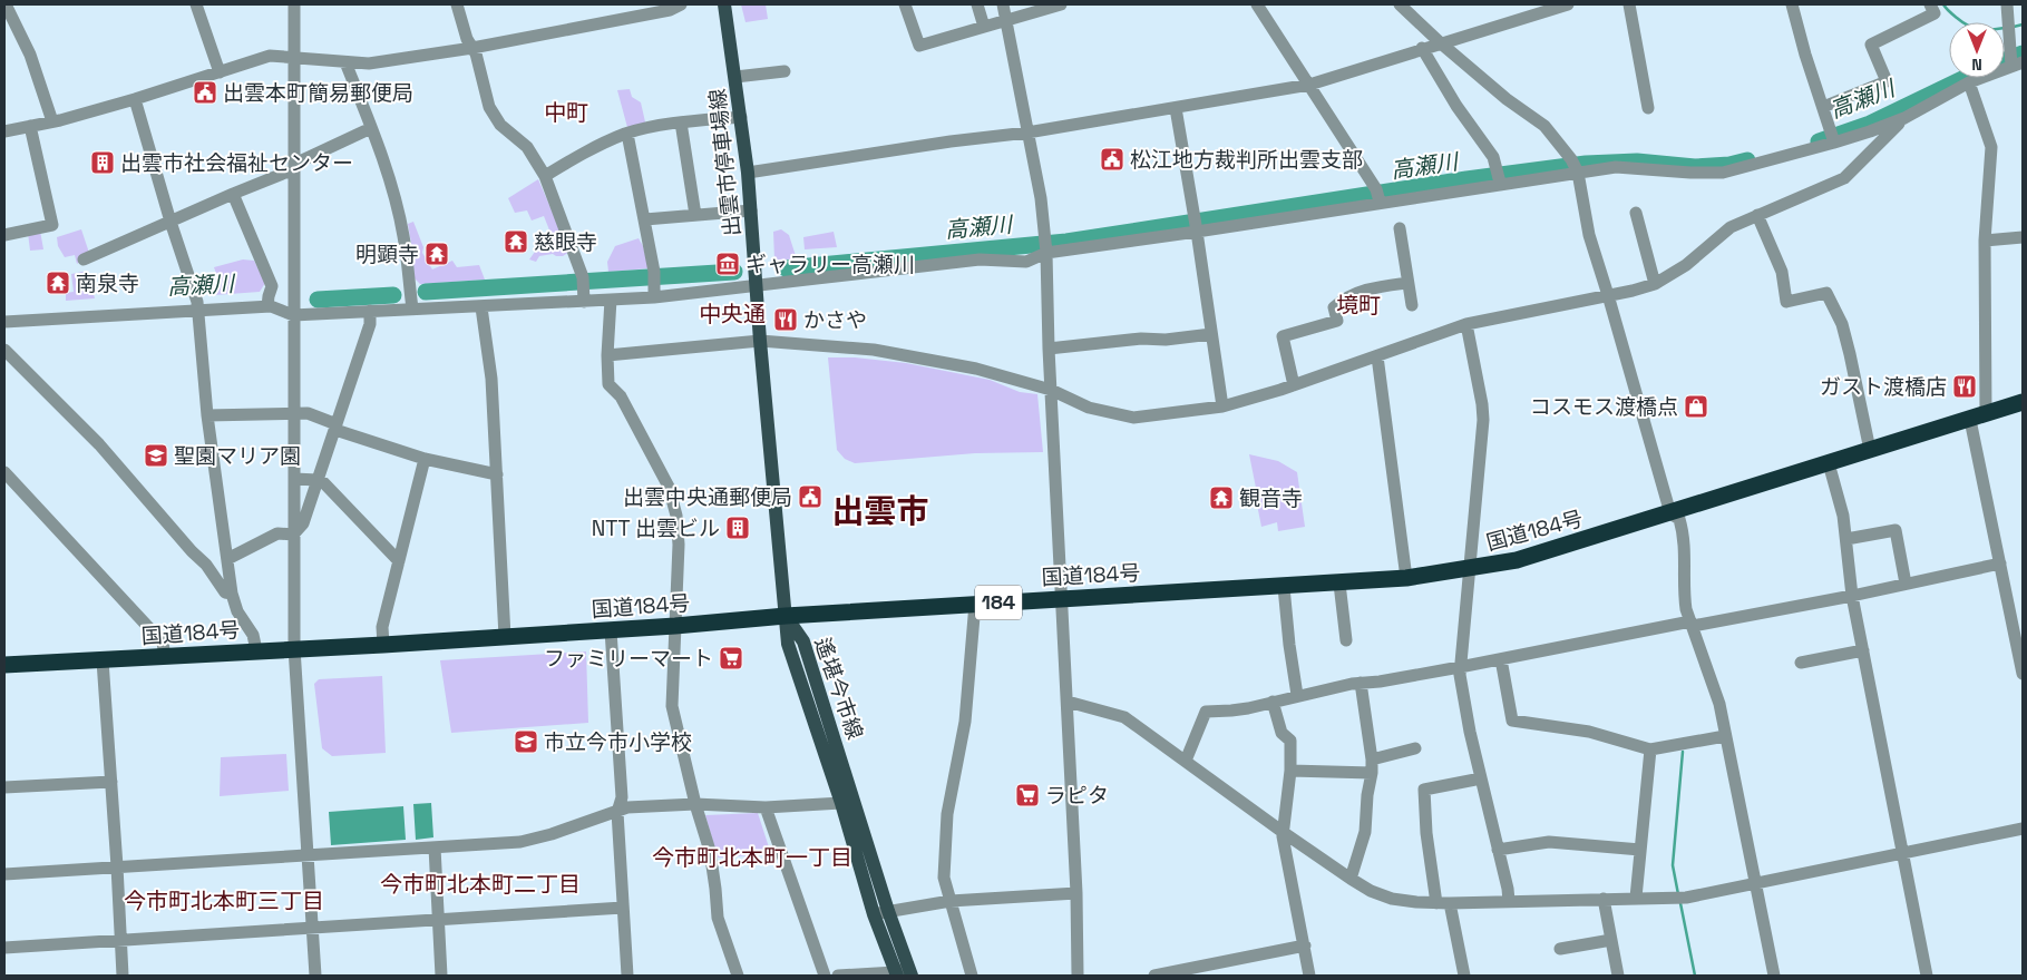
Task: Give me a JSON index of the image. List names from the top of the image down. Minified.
{"streets":{"highway":["国道184号","184"],"main road":["出雲市停車場線","遙堪今市線"]},"crossings":[["出雲市停車場線","国道184号"],["出雲市停車場線","遙堪今市線"],["国道184号","遙堪今市線"]],"districts":["中町","境町","中央通","出雲市","今市町北本町一丁目","今市町北本町二丁目","今市町北本町三丁目"],"water":["高瀬川"],"places":{"public building":["出雲本町簡易郵便局","松江地方裁判所出雲支部","出雲中央通郵便局"],"building":["出雲市社会福祉センター","NTT 出雲ビル"],"temple":["慈眼寺","明顕寺","南泉寺","観音寺"],"museum":["ギャラリー高瀬川"],"restaurant":["かさや","ガスト渡橋店"],"shop":["コスモス渡橋点"],"school or university":["聖園マリア園","市立今市小学校"],"supermarket":["ファミリーマート","ラピタ"]},"north":"bottom"}
